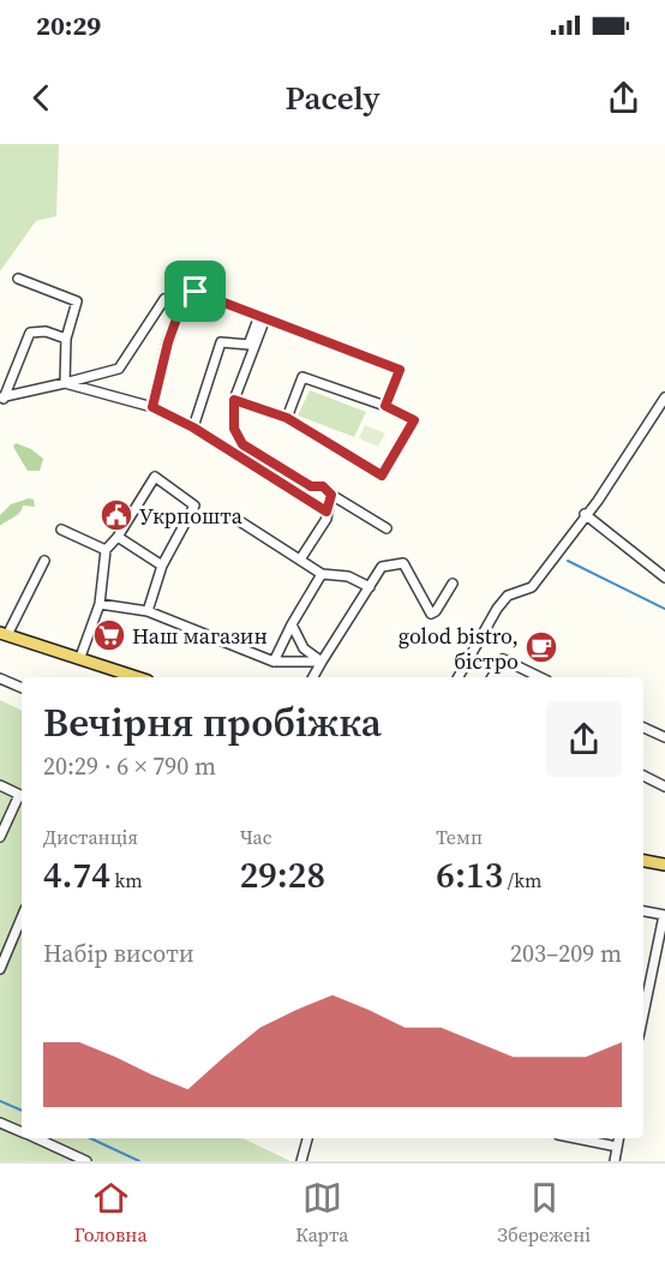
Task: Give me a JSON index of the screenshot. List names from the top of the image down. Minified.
{"places":{"public building":["Укрпошта"],"supermarket":["Наш магазин"],"cafe":["golod bistro, бістро"]},"page":{"status":"20:29","header":"Pacely","heading":["Вечірня пробіжка","20:29 · 6 × 790 m"],"stats":[["Дистанція","4.74 km"],["Час","29:28"],["Темп","6:13 /km"]],"chart":["Набір висоти","203–209 m"],"tabs":["Головна","Карта","Збережені"]}}
